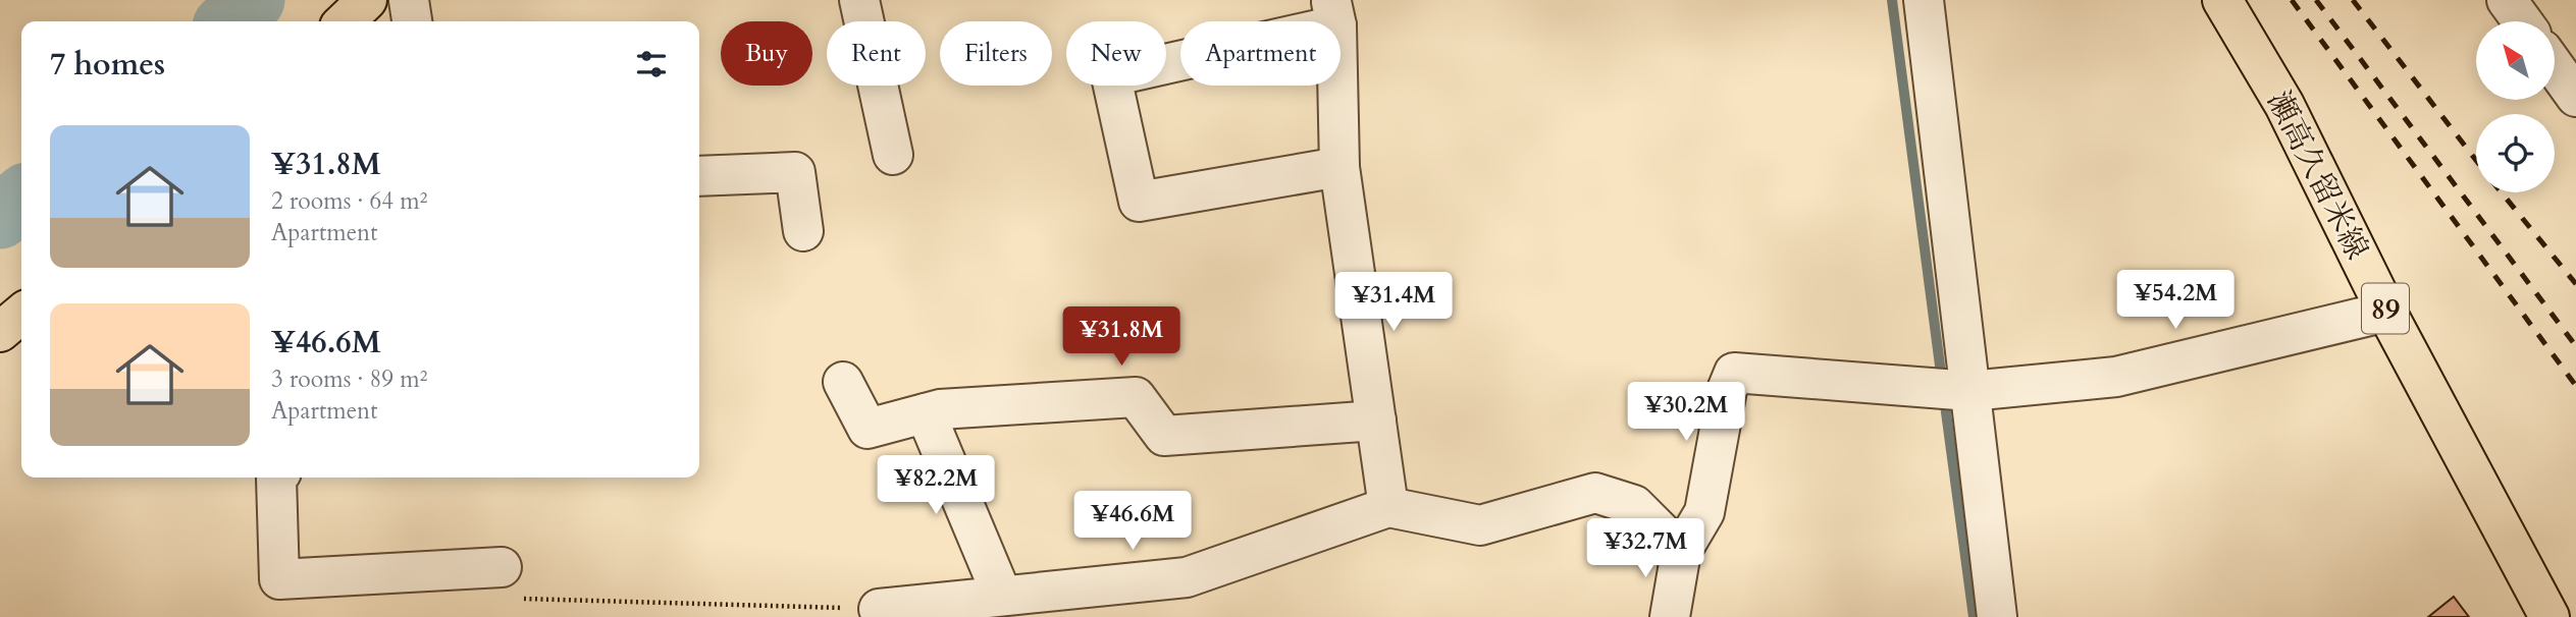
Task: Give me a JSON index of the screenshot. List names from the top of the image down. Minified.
{"streets":{"main road":["瀬高久留米線","89"]},"north":"top left","page":{"chip":["Buy","Rent","Filters","New","Apartment"],"heading":"7 homes","list":[{"name":"¥31.8M","note":"2 rooms · 64 m² · Apartment"},{"name":"¥46.6M","note":"3 rooms · 89 m² · Apartment"}],"price":["¥54.2M","¥31.4M","¥31.8M","¥30.2M","¥82.2M","¥46.6M","¥32.7M"]}}
